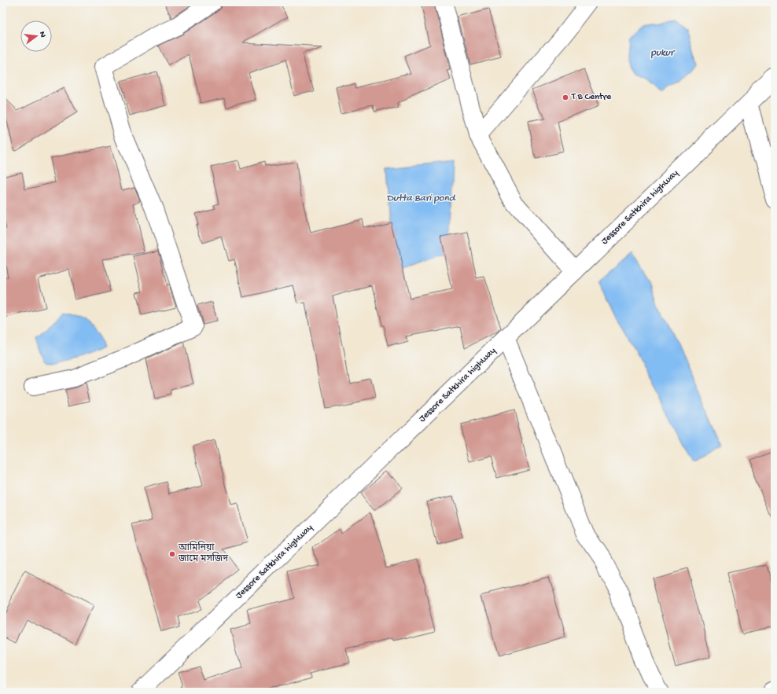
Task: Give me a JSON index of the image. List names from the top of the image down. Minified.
{"streets":{"main road":["Jessore Satkhira highway"]},"water":["pukur","Dutta Bari pond"],"places":["T B Centre","আমিনিয়া জামে মসজিদ"],"north":"right"}
